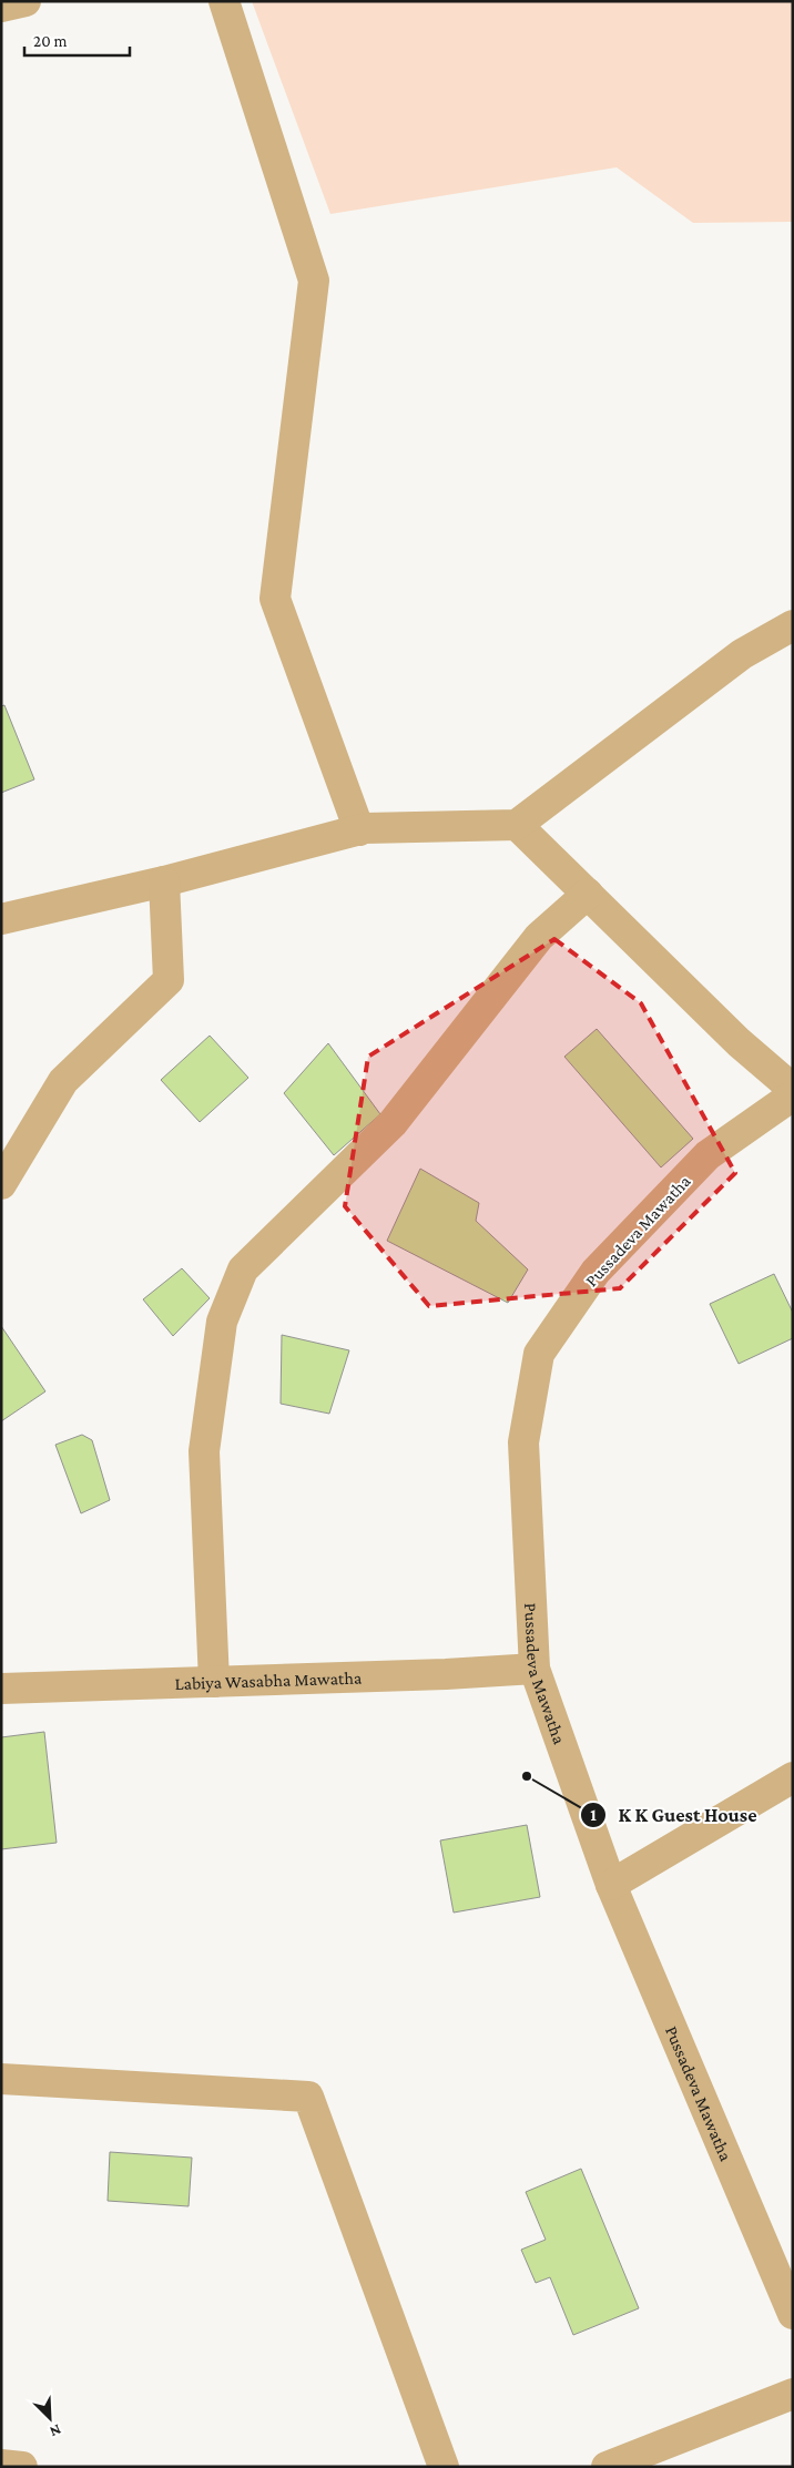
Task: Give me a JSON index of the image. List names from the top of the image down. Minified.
{"streets":{"street":["Pussadeva Mawatha","Labiya Wasabha Mawatha"]},"crossings":[["Pussadeva Mawatha","Labiya Wasabha Mawatha"]],"places":["K K Guest House"],"scale_bar":"20 m","north":"bottom right"}
